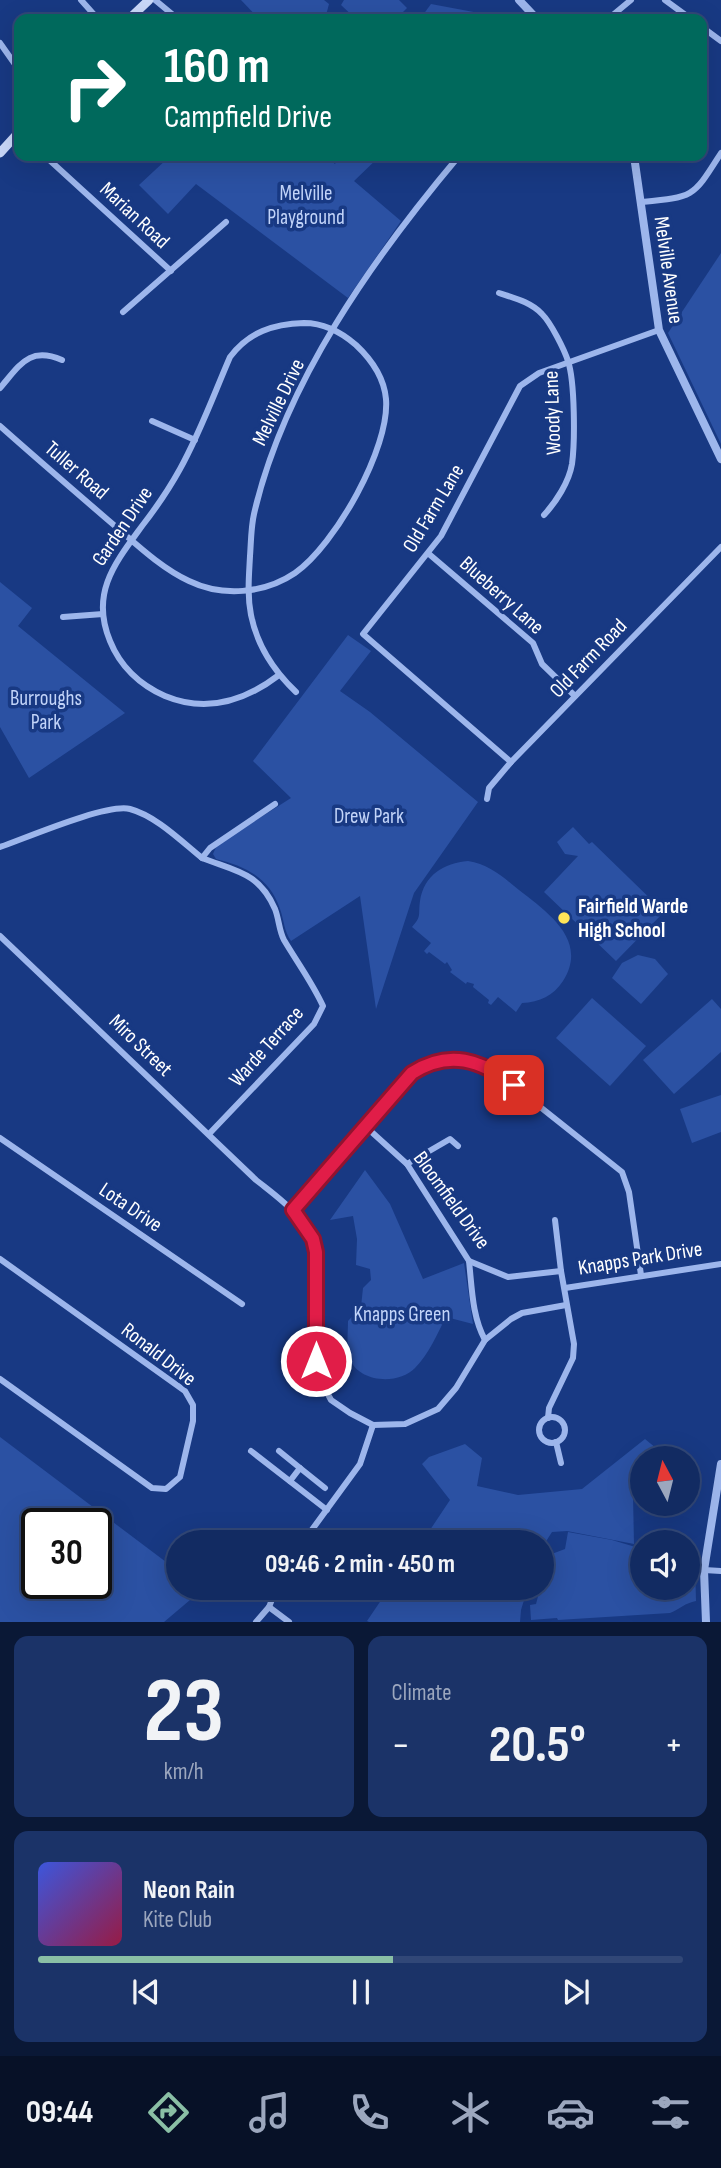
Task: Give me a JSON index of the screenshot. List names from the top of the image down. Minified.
{"streets":{"street":["Marian Road","Melville Avenue","Melville Drive","Woody Lane","Tuller Road","Old Farm Lane","Garden Drive","Blueberry Lane","Old Farm Road","Miro Street","Warde Terrace","Bloomfield Drive","Lota Drive","Knapps Park Drive","Ronald Drive"]},"crossings":[["Melville Avenue","Old Farm Lane"],["Melville Drive","Tuller Road"],["Melville Drive","Garden Drive"],["Woody Lane","Old Farm Lane"],["Tuller Road","Garden Drive"],["Old Farm Lane","Blueberry Lane"],["Old Farm Lane","Old Farm Road"],["Blueberry Lane","Old Farm Road"],["Miro Street","Warde Terrace"]],"parks":["Melville Playground","Burroughs Park","Drew Park","Knapps Green"],"places":["Fairfield Warde High School"],"north":"top","page":{"turn":["160 m","Campfield Drive"],"limit":"30","trip":"09:46 · 2 min · 450 m","tile":[["23","km/h"],"Climate"],"heat":["−","20.5°","+"],"song":["Neon Rain","Kite Club"],"tabs":"09:44"}}
